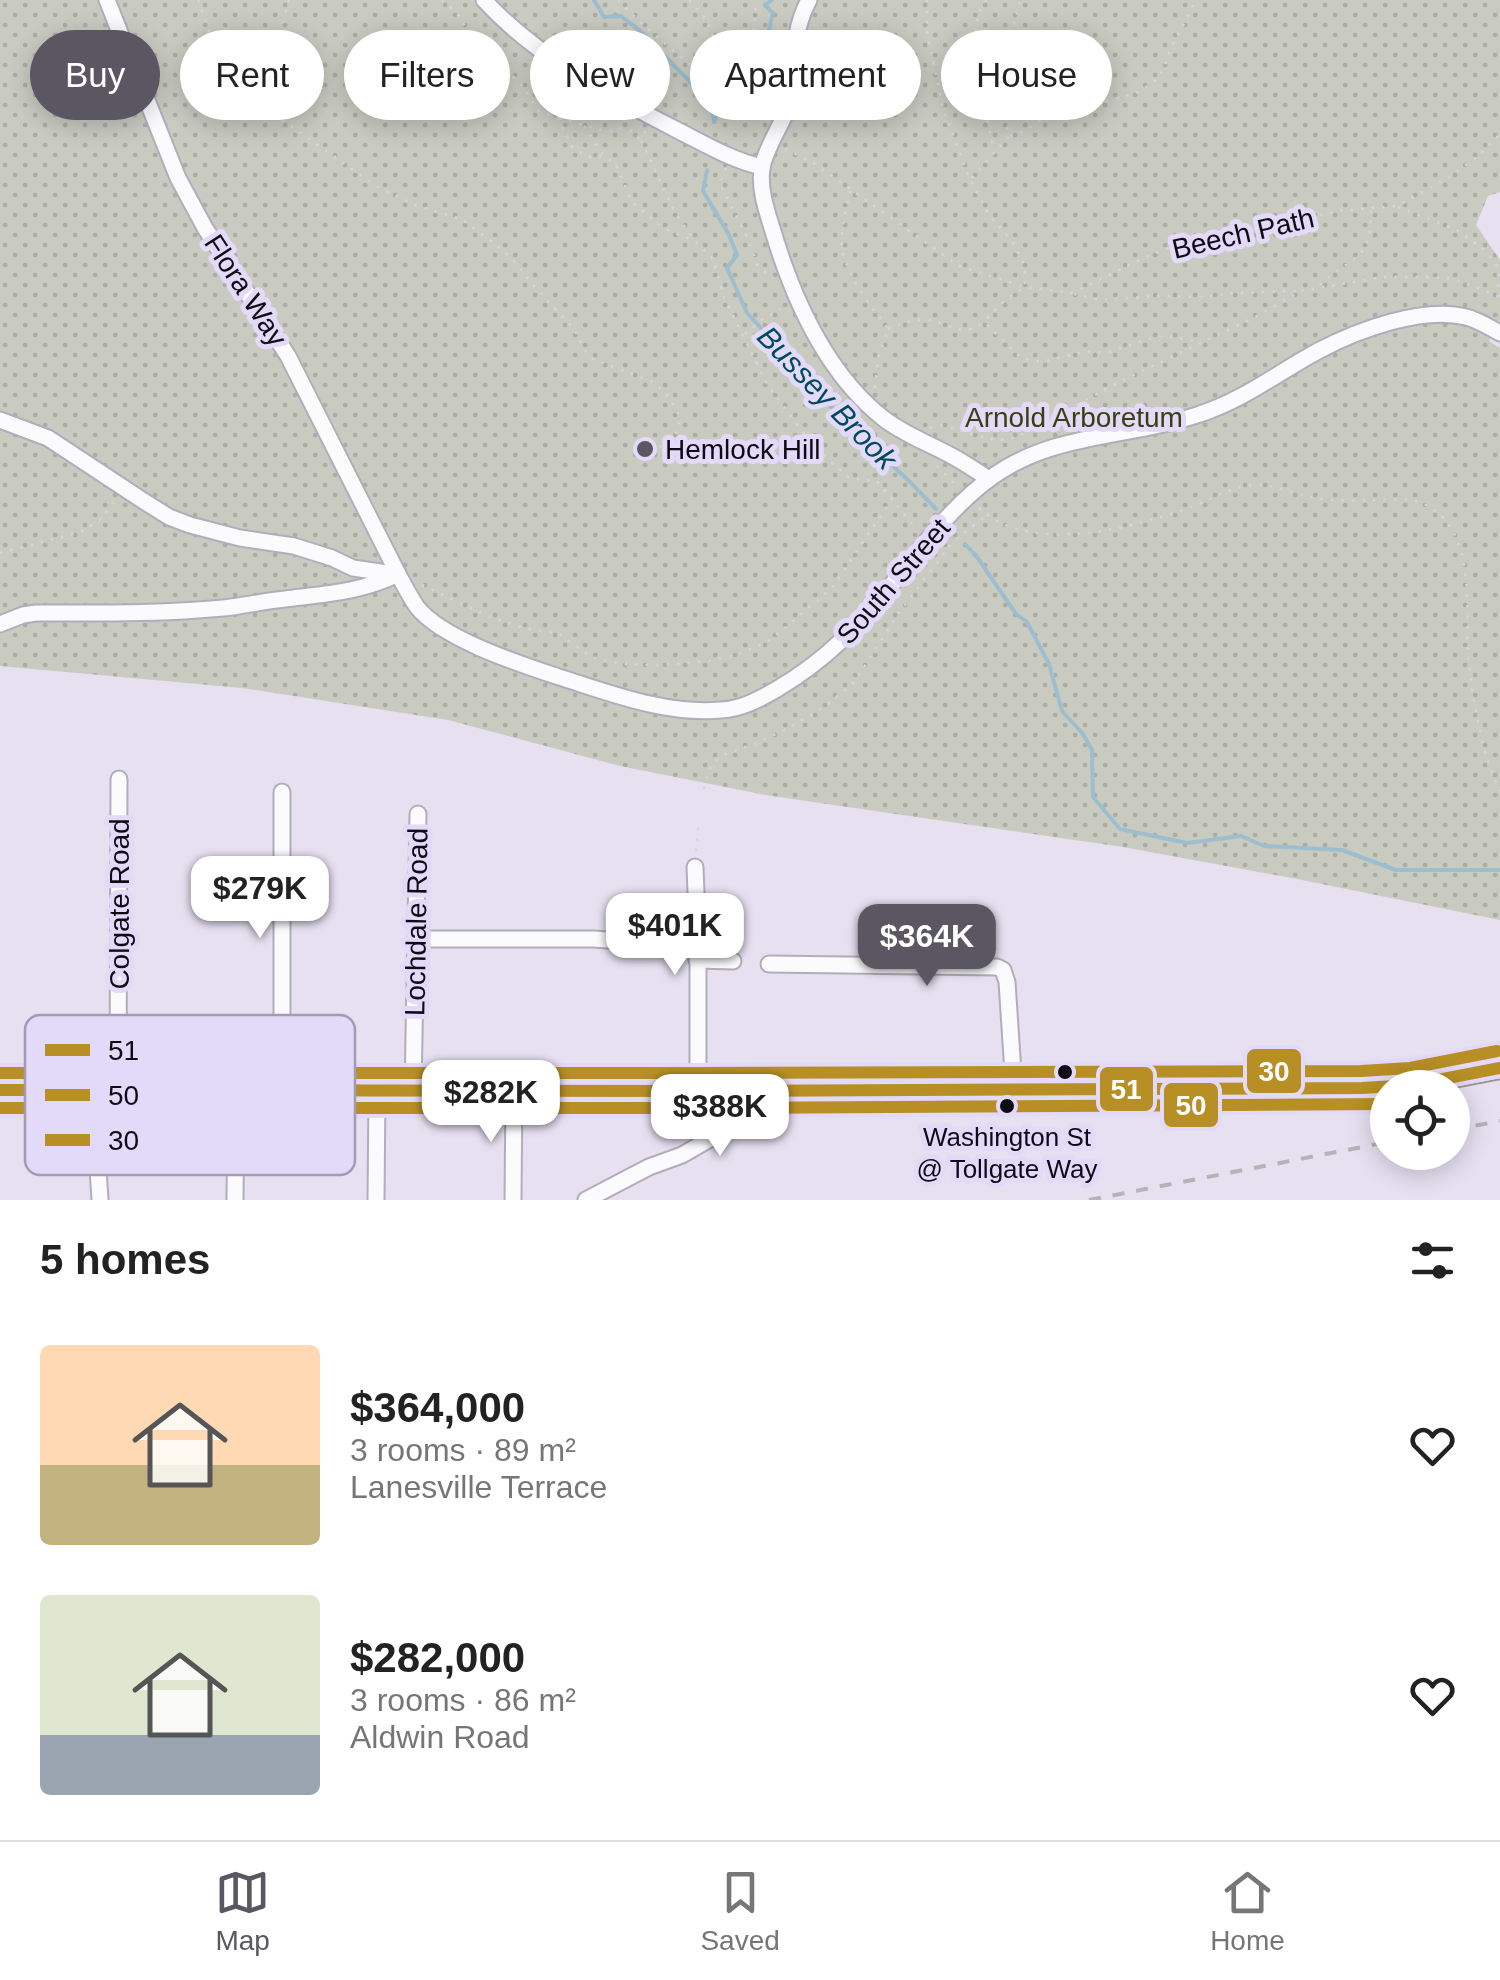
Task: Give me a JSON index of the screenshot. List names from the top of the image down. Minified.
{"streets":{"street":["Flora Way","South Street","Colgate Road","Lochdale Road"],"path":["Beech Path"]},"crossings":[["Flora Way","South Street"]],"water":["Bussey Brook"],"parks":["Arnold Arboretum"],"places":["Hemlock Hill","Washington St @ Tollgate Way"],"lines":["transit line 30","transit line 51","transit line 50"],"legend":["51","50","30"],"page":{"chip":["Buy","Rent","Filters","New","Apartment","House"],"price":["$279K","$401K","$364K","$282K","$388K"],"heading":"5 homes","list":[{"name":"$364,000","note":"3 rooms · 89 m² · Lanesville Terrace"},{"name":"$282,000","note":"3 rooms · 86 m² · Aldwin Road"}],"tabs":["Map","Saved","Home"]}}
